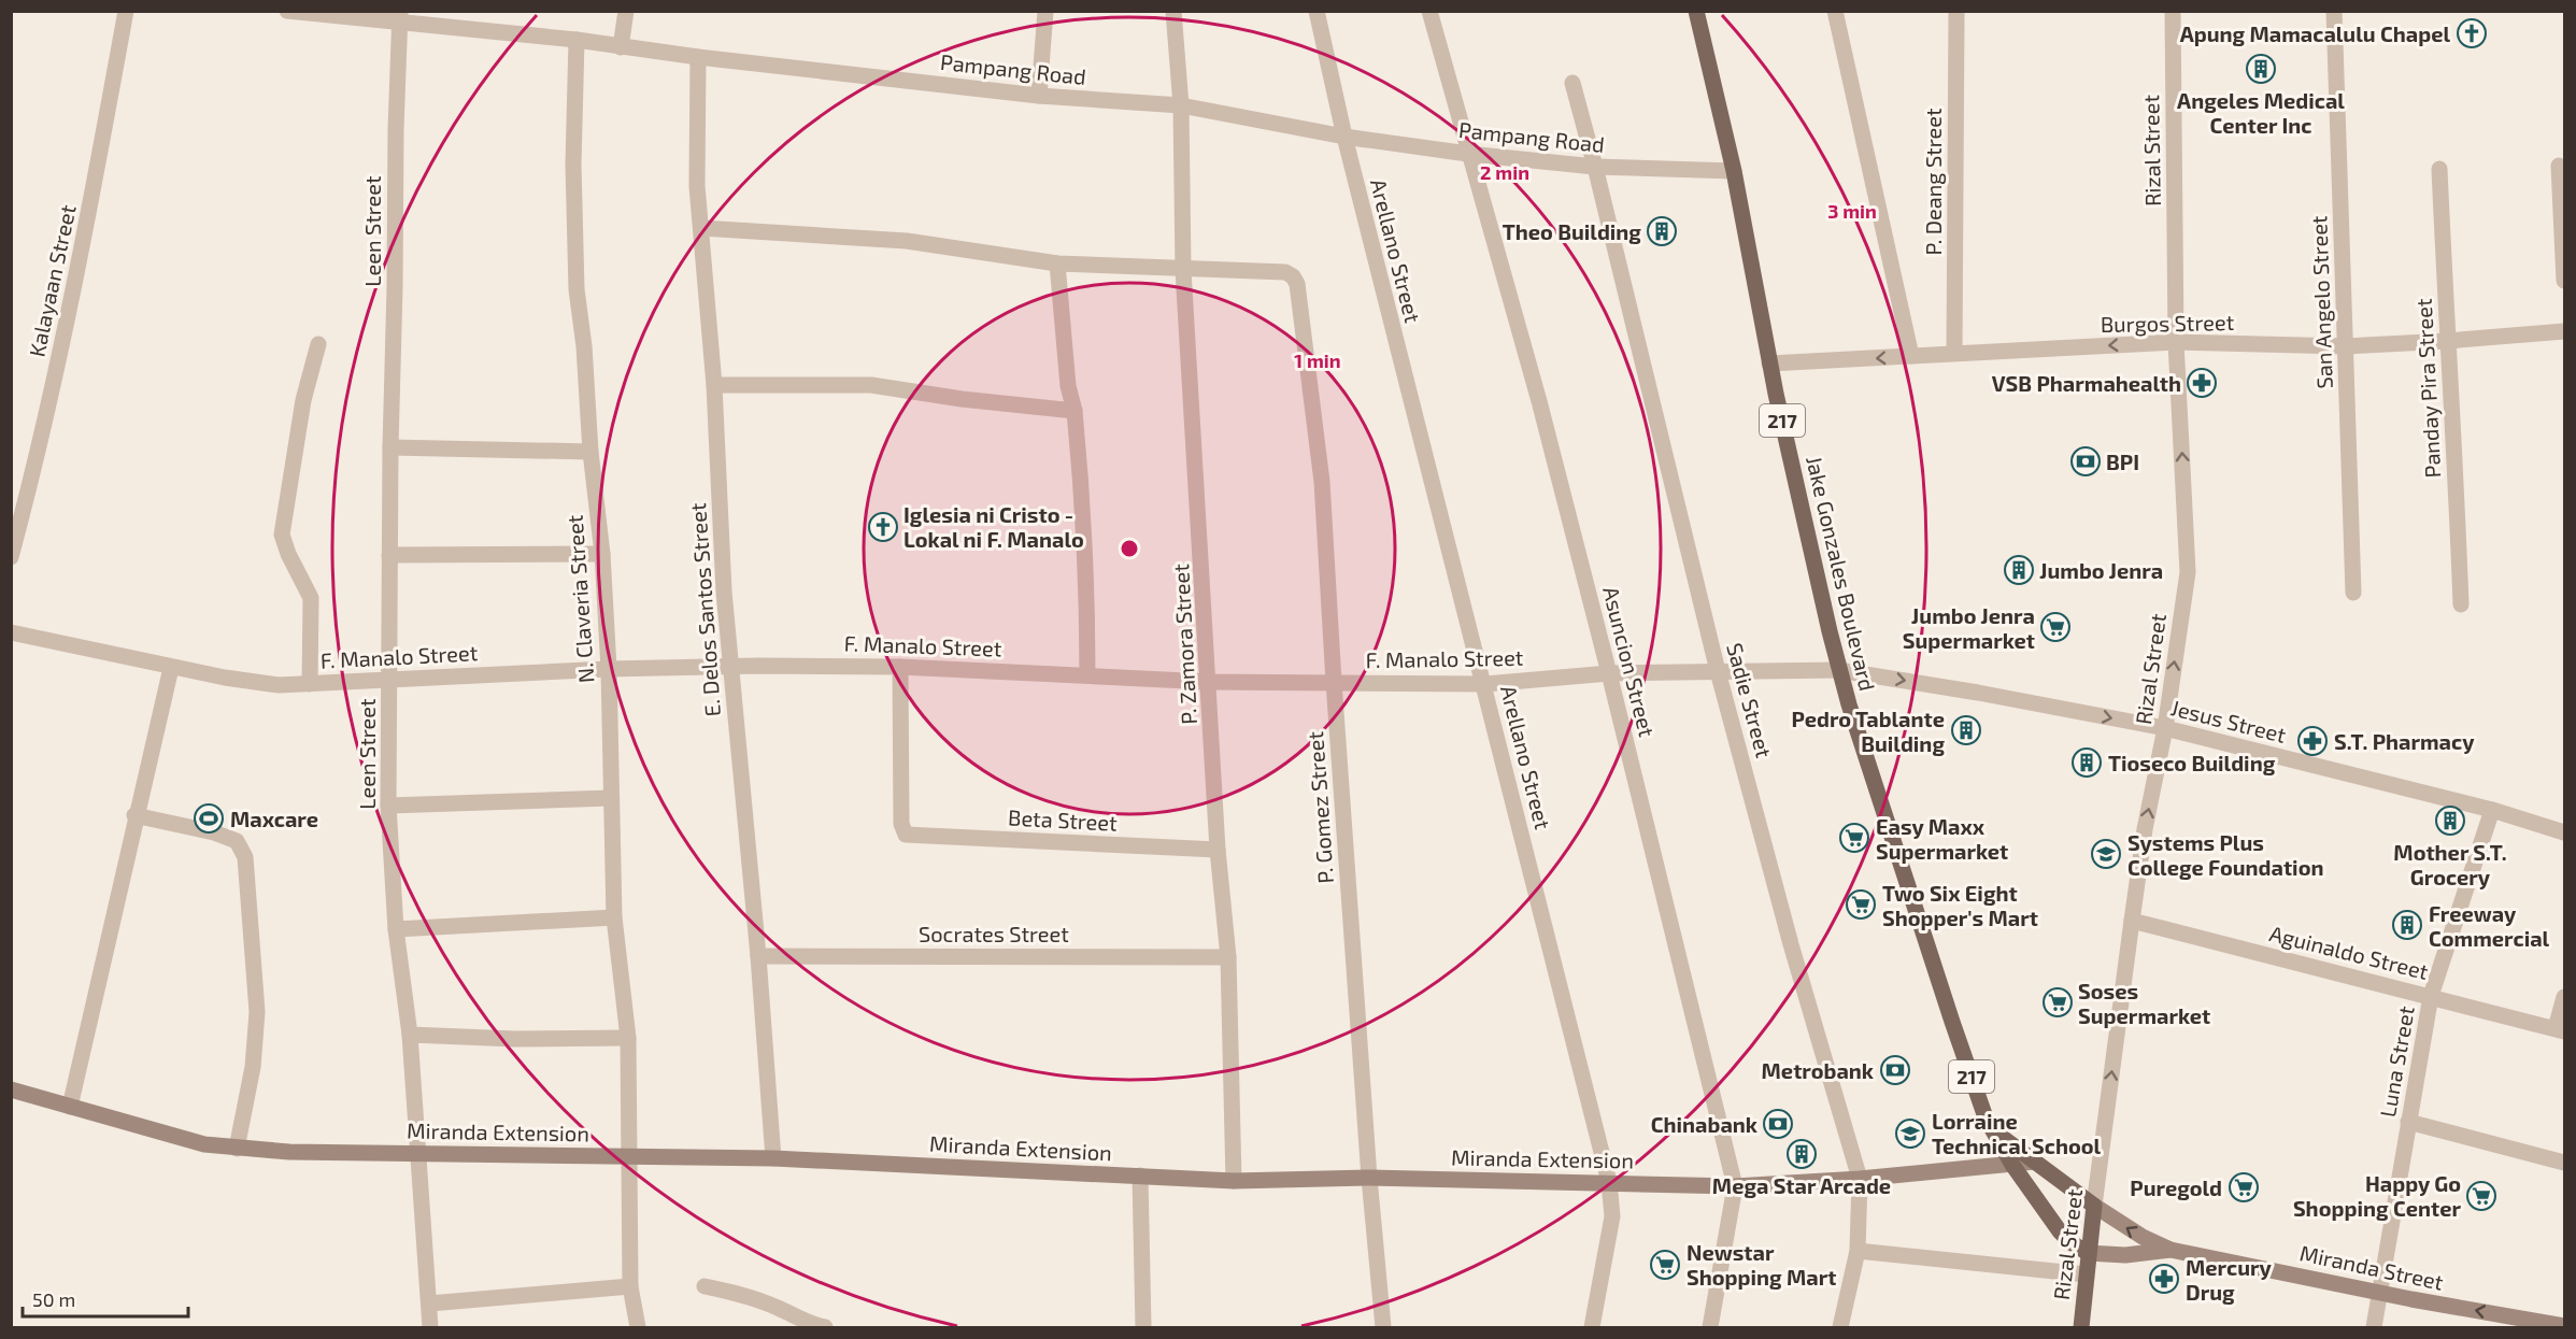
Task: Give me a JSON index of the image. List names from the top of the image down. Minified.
{"streets":{"main road":["Rizal Street","217","Jake Gonzales Boulevard","Miranda Extension","Miranda Street"],"street":["Pampang Road","P. Deang Street","Leen Street","Arellano Street","Kalayaan Street","San Angelo Street","Burgos Street","Panday Pira Street","N. Claveria Street","E. Delos Santos Street","P. Zamora Street","F. Manalo Street","Asuncion Street","Sadie Street","Jesus Street","P. Gomez Street","Beta Street","Socrates Street","Aguinaldo Street","Luna Street"]},"crossings":[["Pampang Road","Leen Street"],["Pampang Road","Arellano Street"],["Pampang Road","Jake Gonzales Boulevard"],["Pampang Road","N. Claveria Street"],["Pampang Road","E. Delos Santos Street"],["Pampang Road","P. Zamora Street"],["Pampang Road","Asuncion Street"],["Pampang Road","Sadie Street"],["Rizal Street","Burgos Street"],["Rizal Street","Jake Gonzales Boulevard"],["Rizal Street","Jesus Street"],["Rizal Street","Aguinaldo Street"],["Rizal Street","Miranda Street"],["P. Deang Street","Burgos Street"],["Leen Street","F. Manalo Street"],["Leen Street","Miranda Extension"],["Arellano Street","F. Manalo Street"],["Arellano Street","Miranda Extension"],["San Angelo Street","Burgos Street"],["Burgos Street","Panday Pira Street"],["Burgos Street","Jake Gonzales Boulevard"],["Jake Gonzales Boulevard","F. Manalo Street"],["Jake Gonzales Boulevard","Jesus Street"],["Jake Gonzales Boulevard","Miranda Extension"],["Jake Gonzales Boulevard","Miranda Street"],["N. Claveria Street","F. Manalo Street"],["N. Claveria Street","Miranda Extension"],["E. Delos Santos Street","F. Manalo Street"],["E. Delos Santos Street","Socrates Street"],["E. Delos Santos Street","Miranda Extension"],["P. Zamora Street","F. Manalo Street"],["P. Zamora Street","P. Gomez Street"],["P. Zamora Street","Beta Street"],["P. Zamora Street","Socrates Street"],["P. Zamora Street","Miranda Extension"],["F. Manalo Street","Asuncion Street"],["F. Manalo Street","Sadie Street"],["F. Manalo Street","Jesus Street"],["F. Manalo Street","P. Gomez Street"],["F. Manalo Street","Beta Street"],["Asuncion Street","Miranda Extension"],["Sadie Street","Miranda Extension"],["Jesus Street","Luna Street"],["P. Gomez Street","Miranda Extension"],["Aguinaldo Street","Luna Street"],["Luna Street","Miranda Street"]],"one_way":["Rizal Street","Burgos Street","Jesus Street"],"places":{"church":["Apung Mamacalulu Chapel","Iglesia ni Cristo - Lokal ni F. Manalo"],"building":["Angeles Medical Center Inc","Theo Building","Jumbo Jenra","Pedro Tablante Building","Tioseco Building","Mother S.T. Grocery","Freeway Commercial","Mega Star Arcade"],"pharmacy":["VSB Pharmahealth","S.T. Pharmacy","Mercury Drug"],"bank":["BPI","Metrobank","Chinabank"],"supermarket":["Jumbo Jenra Supermarket","Easy Maxx Supermarket","Two Six Eight Shopper's Mart","Soses Supermarket","Puregold","Happy Go Shopping Center","Newstar Shopping Mart"],"sports":["Maxcare"],"school or university":["Systems Plus College Foundation","Lorraine Technical School"]},"scale_bar":"50 m","rings":["2 min","3 min","1 min"]}
